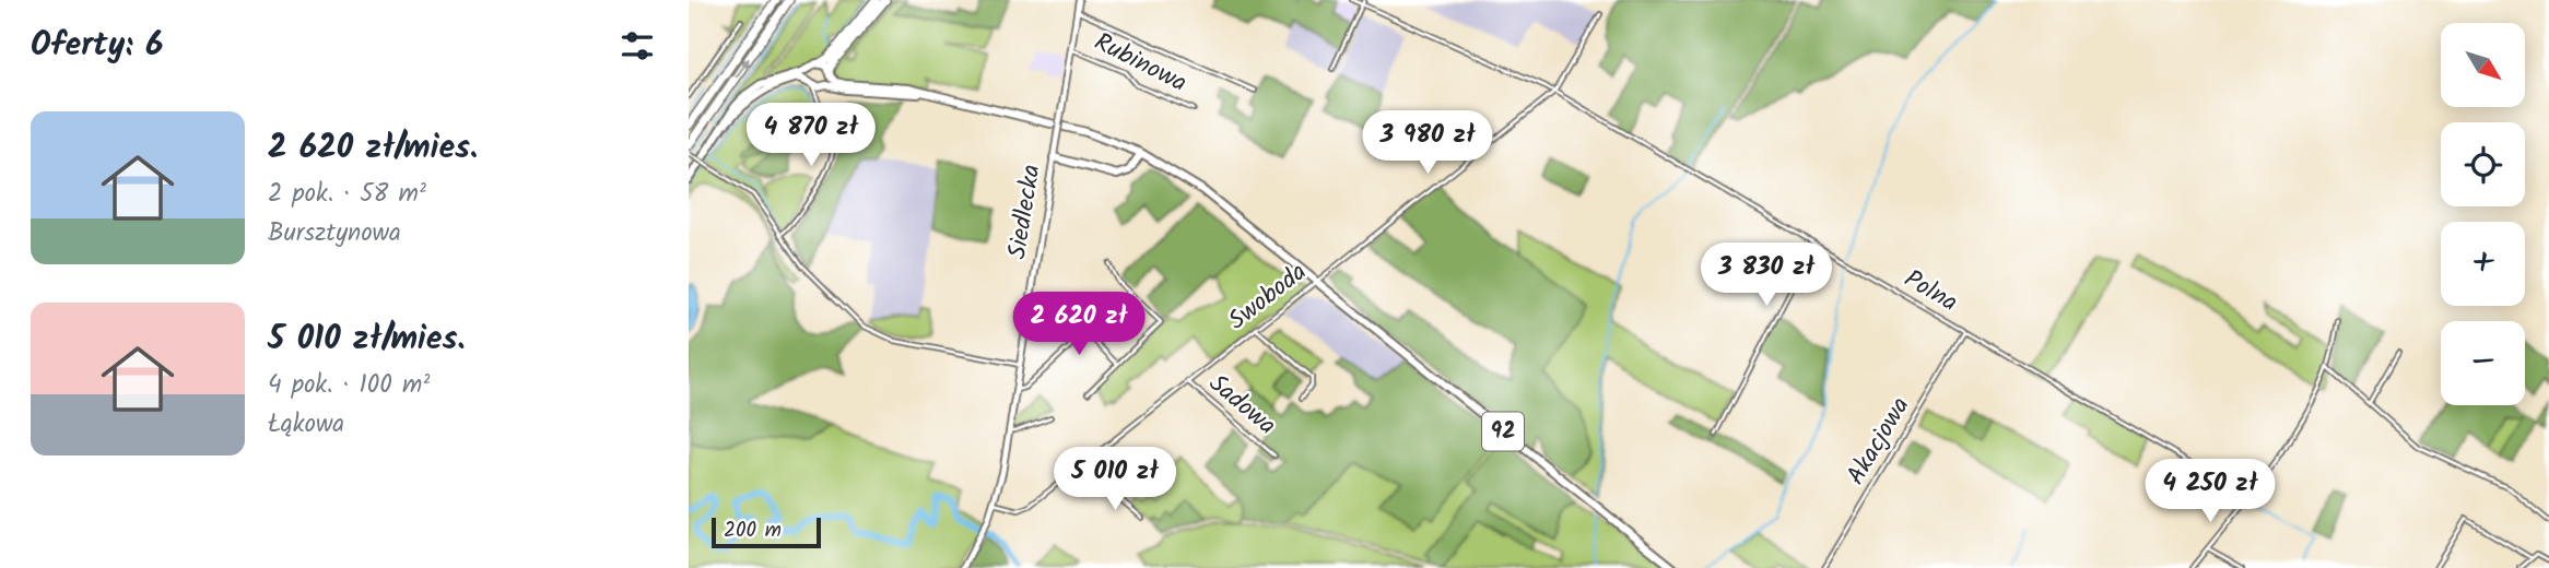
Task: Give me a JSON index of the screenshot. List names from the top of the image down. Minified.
{"streets":{"main road":["Siedlecka","92"],"street":["Rubinowa","Polna","Swoboda","Sadowa","Akacjowa"]},"crossings":[["Rubinowa","Siedlecka"],["Siedlecka","Swoboda"],["Polna","Swoboda"],["Polna","Akacjowa"],["Swoboda","Sadowa"],["Swoboda","92"]],"scale_bar":"200 m","north":"bottom right","page":{"heading":"Oferty: 6","map_buttons":["+","−"],"list":[{"name":"2 620 zł/mies.","note":"2 pok. · 58 m² · Bursztynowa"},{"name":"5 010 zł/mies.","note":"4 pok. · 100 m² · Łąkowa"}],"price":["4 870 zł","3 980 zł","3 830 zł","2 620 zł","5 010 zł","4 250 zł"],"scale":"200 m"}}
